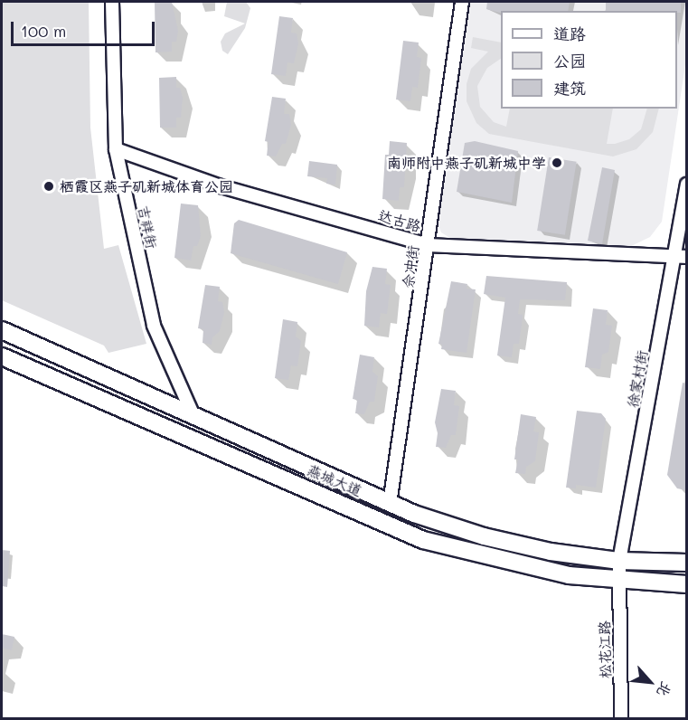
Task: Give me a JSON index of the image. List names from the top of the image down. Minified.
{"streets":{"main road":["燕城大道"],"street":["达古路","吉祥街","佘冲街","徐家村街","松花江路"]},"crossings":[["达古路","吉祥街"],["达古路","佘冲街"],["达古路","徐家村街"],["吉祥街","燕城大道"],["佘冲街","燕城大道"],["徐家村街","燕城大道"],["徐家村街","松花江路"],["燕城大道","松花江路"]],"places":["南师附中燕子矶新城中学","栖霞区燕子矶新城体育公园"],"legend":["道路","公园","建筑"],"scale_bar":"100 m","north":"bottom right"}
